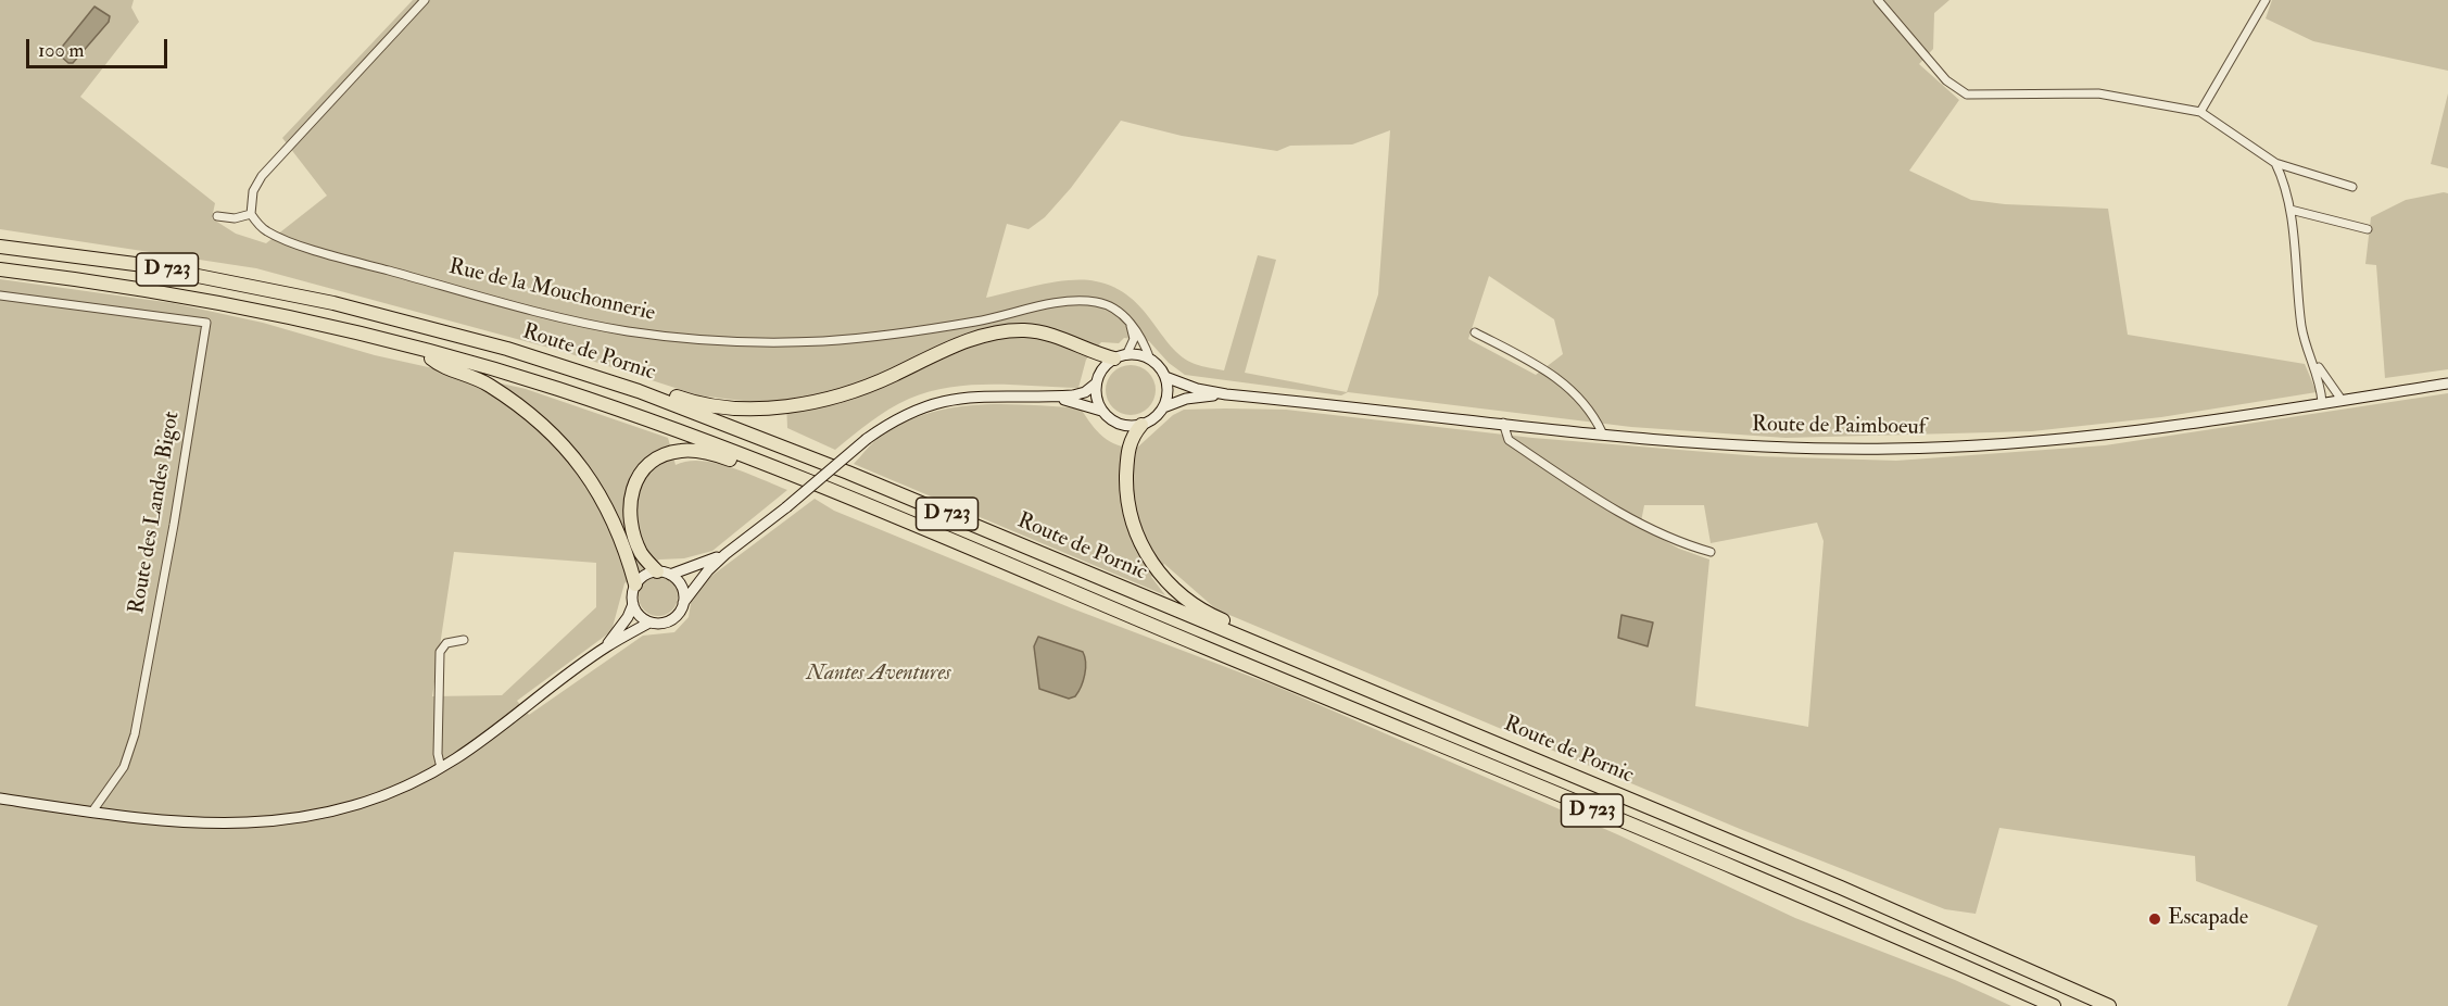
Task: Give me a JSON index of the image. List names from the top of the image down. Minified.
{"streets":{"highway":["D 723","Route de Pornic"],"street":["Rue de la Mouchonnerie","Route de Paimboeuf","Route des Landes Bigot"]},"crossings":[["Rue de la Mouchonnerie","Route de Paimboeuf"]],"parks":["Nantes Aventures"],"places":["Escapade"],"scale_bar":"100 m"}
